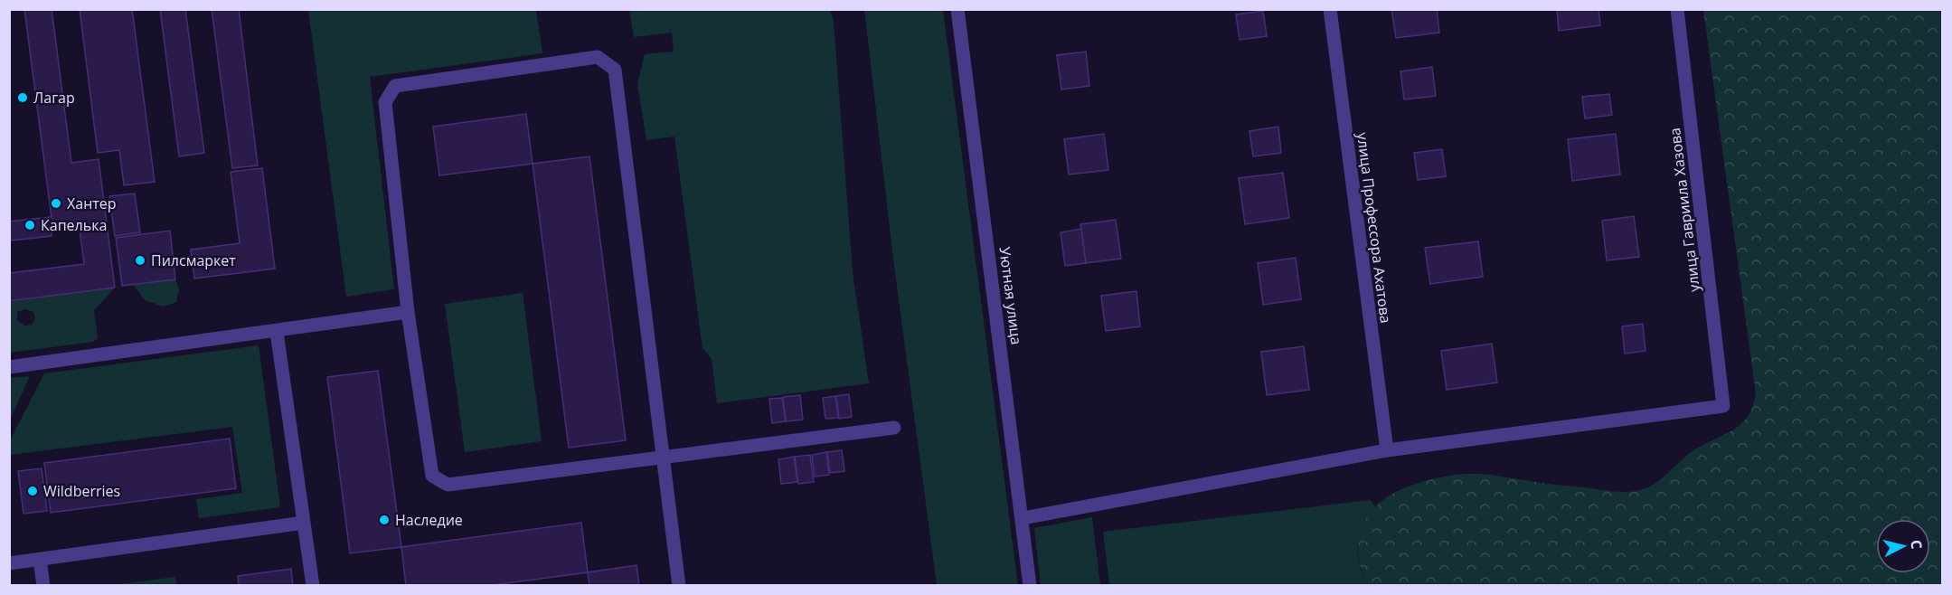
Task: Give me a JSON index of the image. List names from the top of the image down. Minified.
{"streets":{"street":["улица Гавриила Хазова","улица Профессора Ахатова","Уютная улица"]},"crossings":[["улица Гавриила Хазова","улица Профессора Ахатова"]],"places":["Лагар","Хантер","Капелька","Пилсмаркет","Wildberries","Наследие"],"north":"right"}
